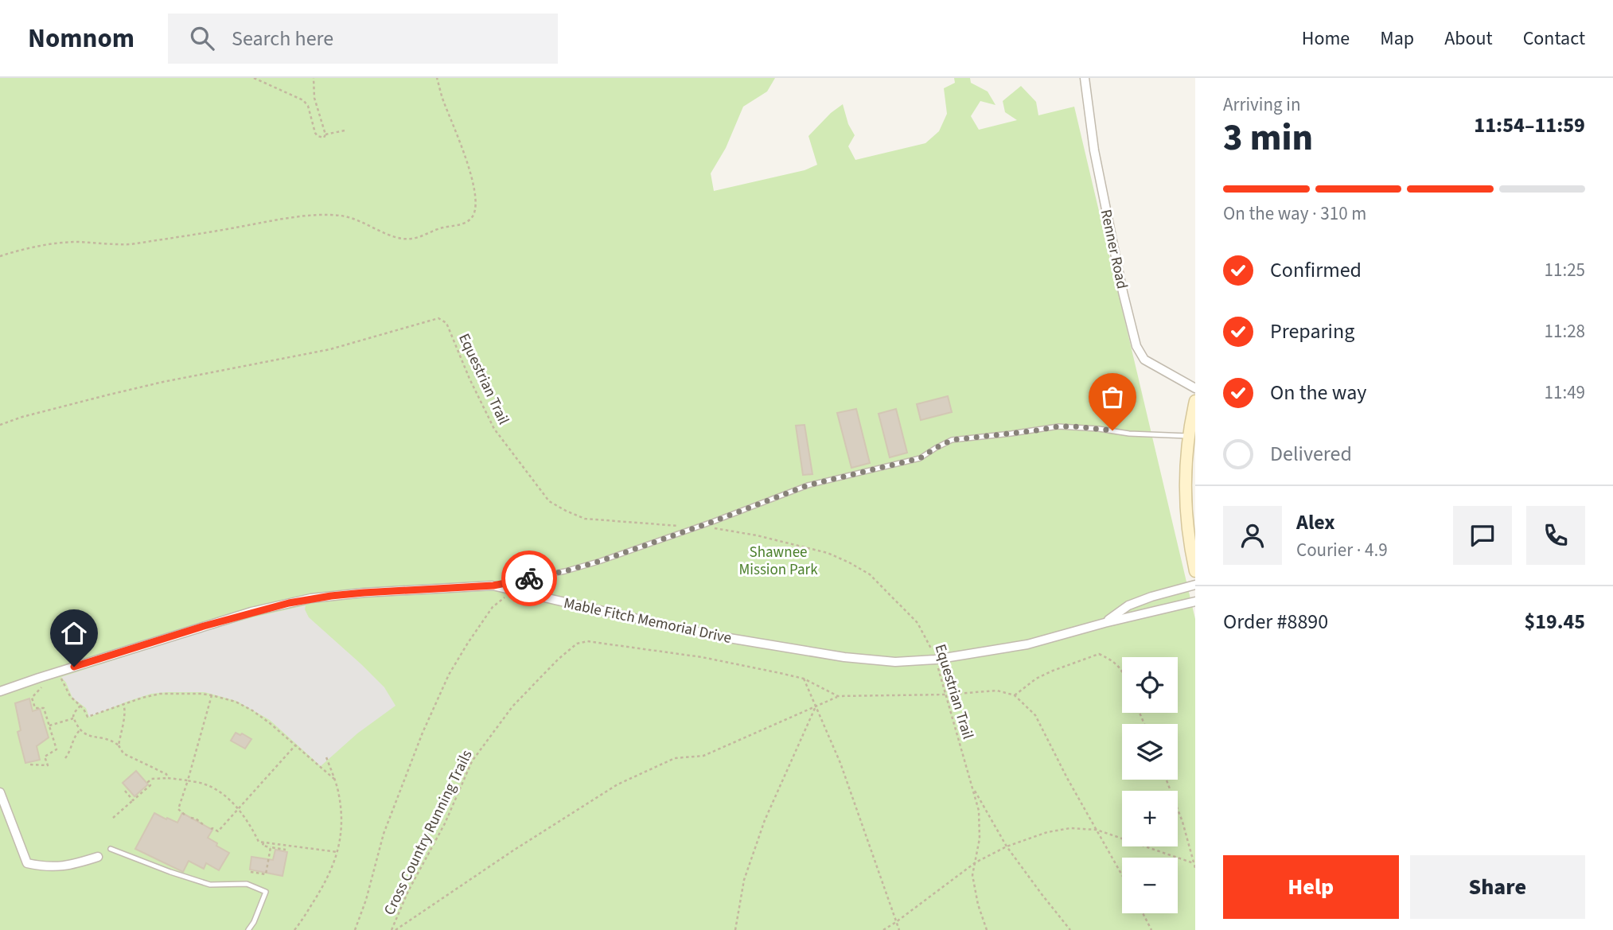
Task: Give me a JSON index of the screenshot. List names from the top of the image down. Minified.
{"streets":{"street":["Renner Road","Mable Fitch Memorial Drive"],"path":["Equestrian Trail","Cross Country Running Trails"]},"crossings":[["Equestrian Trail","Mable Fitch Memorial Drive"],["Equestrian Trail","Cross Country Running Trails"]],"parks":["Shawnee Mission Park"],"page":{"header":"Nomnom","search":"Search here","nav":["Home","Map","About","Contact"],"heading":["3 min","Arriving in","11:54–11:59"],"panel":["Alex","Courier · 4.9","Order #8890","$19.45"],"bar":"On the way · 310 m","list":[["Confirmed","11:25"],["Preparing","11:28"],["On the way","11:49"],"Delivered"],"map_buttons":["+","−"],"buttons":["Help","Share"]}}
